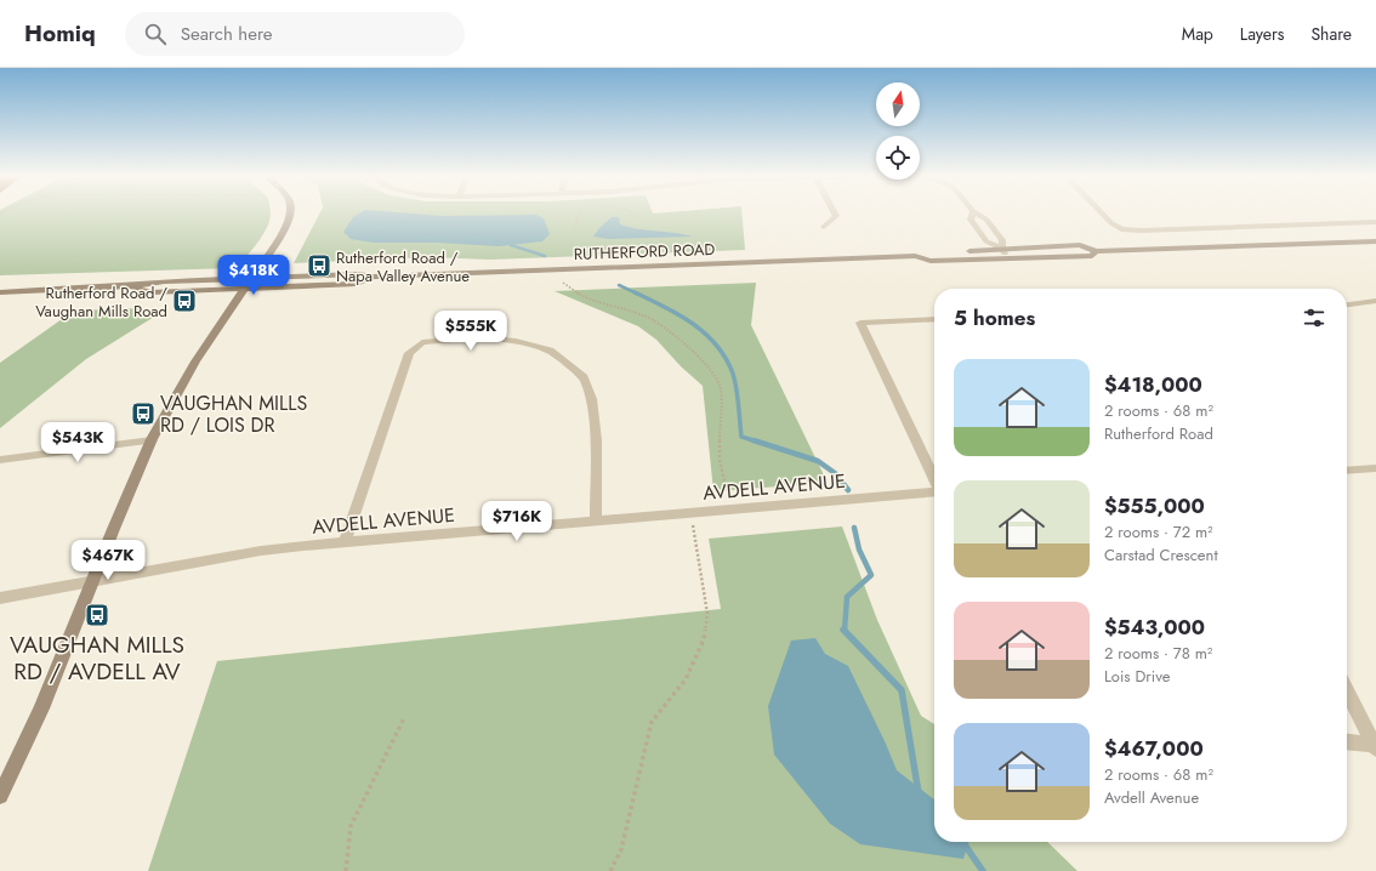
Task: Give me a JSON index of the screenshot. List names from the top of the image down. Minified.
{"streets":{"main road":["RUTHERFORD ROAD"],"street":["AVDELL AVENUE"]},"places":{"bus stop":["Rutherford Road / Napa Valley Avenue","Rutherford Road / Vaughan Mills Road","VAUGHAN MILLS RD / LOIS DR","VAUGHAN MILLS RD / AVDELL AV"]},"north":"top","page":{"header":"Homiq","search":"Search here","nav":["Map","Layers","Share"],"price":["$418K","$555K","$543K","$716K","$467K"],"heading":"5 homes","list":[{"name":"$418,000","note":"2 rooms · 68 m² · Rutherford Road"},{"name":"$555,000","note":"2 rooms · 72 m² · Carstad Crescent"},{"name":"$543,000","note":"2 rooms · 78 m² · Lois Drive"},{"name":"$467,000","note":"2 rooms · 68 m² · Avdell Avenue"}]}}
